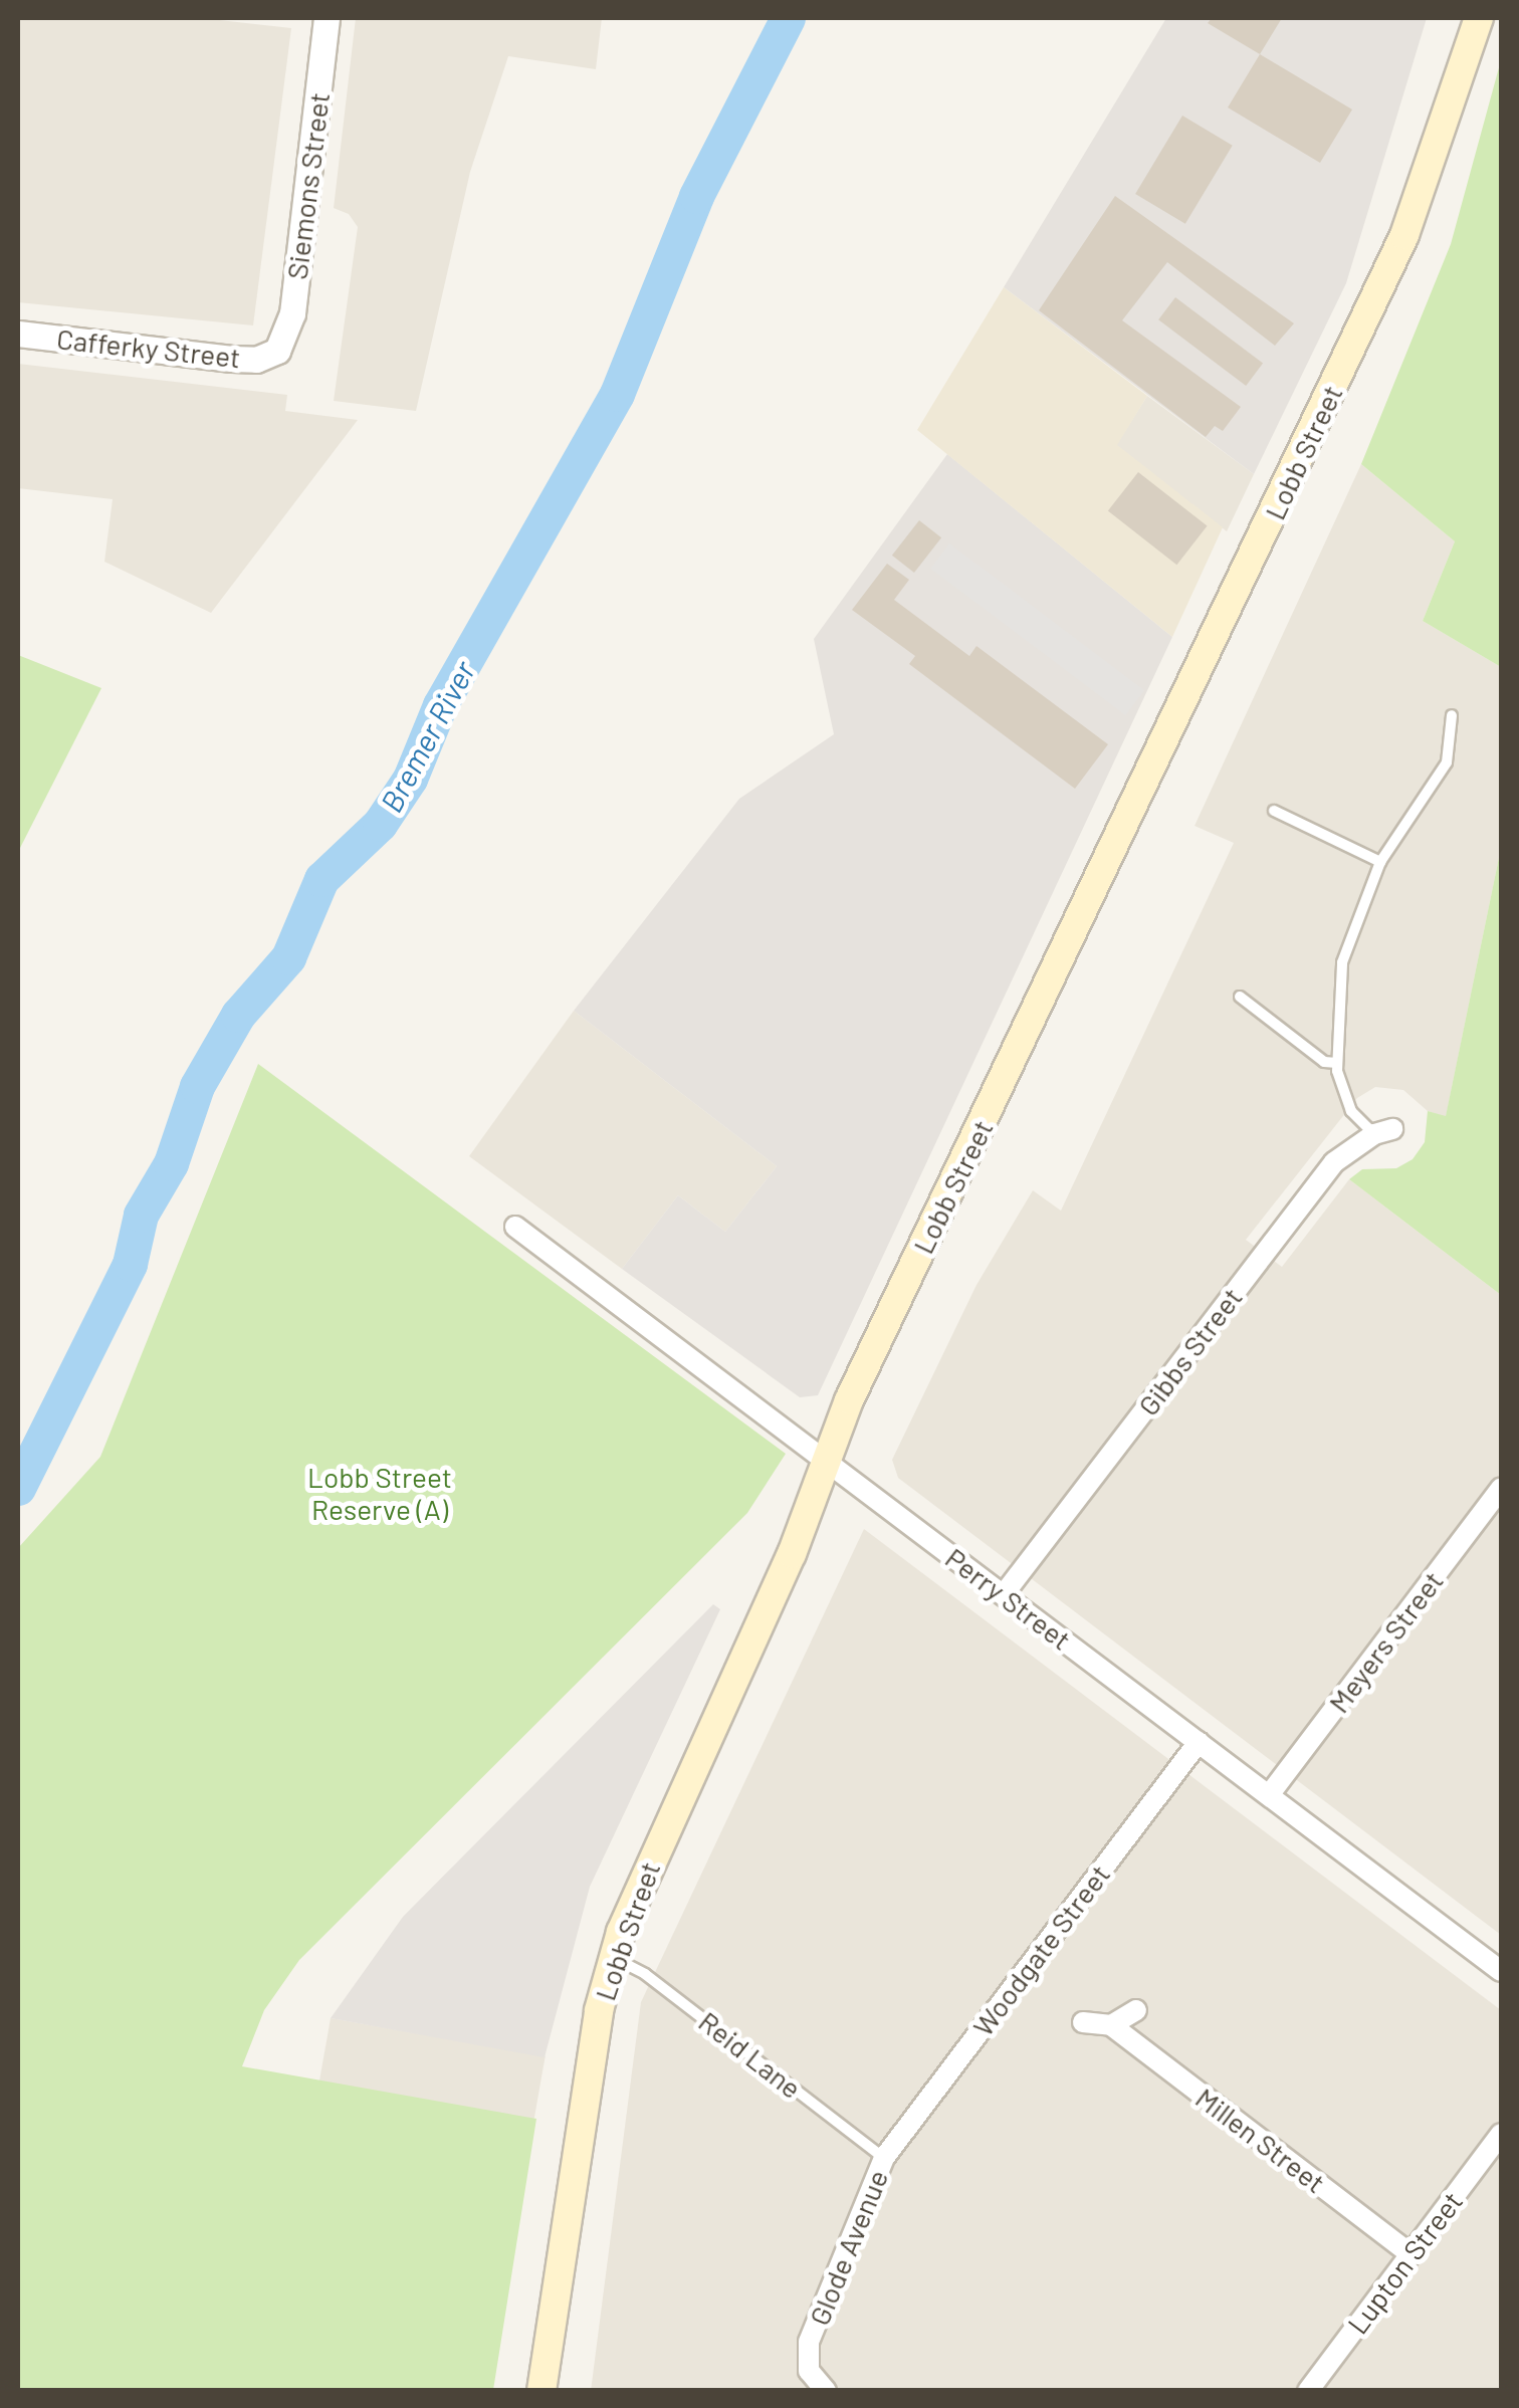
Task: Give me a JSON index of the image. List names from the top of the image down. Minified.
{"streets":{"main road":["Lobb Street"],"street":["Siemons Street","Cafferky Street","Gibbs Street","Perry Street","Meyers Street","Woodgate Street","Millen Street","Glode Avenue","Lupton Street"],"lane":["Reid Lane"]},"crossings":[["Siemons Street","Cafferky Street"],["Lobb Street","Perry Street"],["Lobb Street","Reid Lane"],["Gibbs Street","Perry Street"],["Perry Street","Meyers Street"],["Perry Street","Woodgate Street"],["Woodgate Street","Reid Lane"],["Woodgate Street","Glode Avenue"],["Reid Lane","Glode Avenue"],["Millen Street","Lupton Street"]],"water":["Bremer River"],"parks":["Lobb Street Reserve (A)"]}
